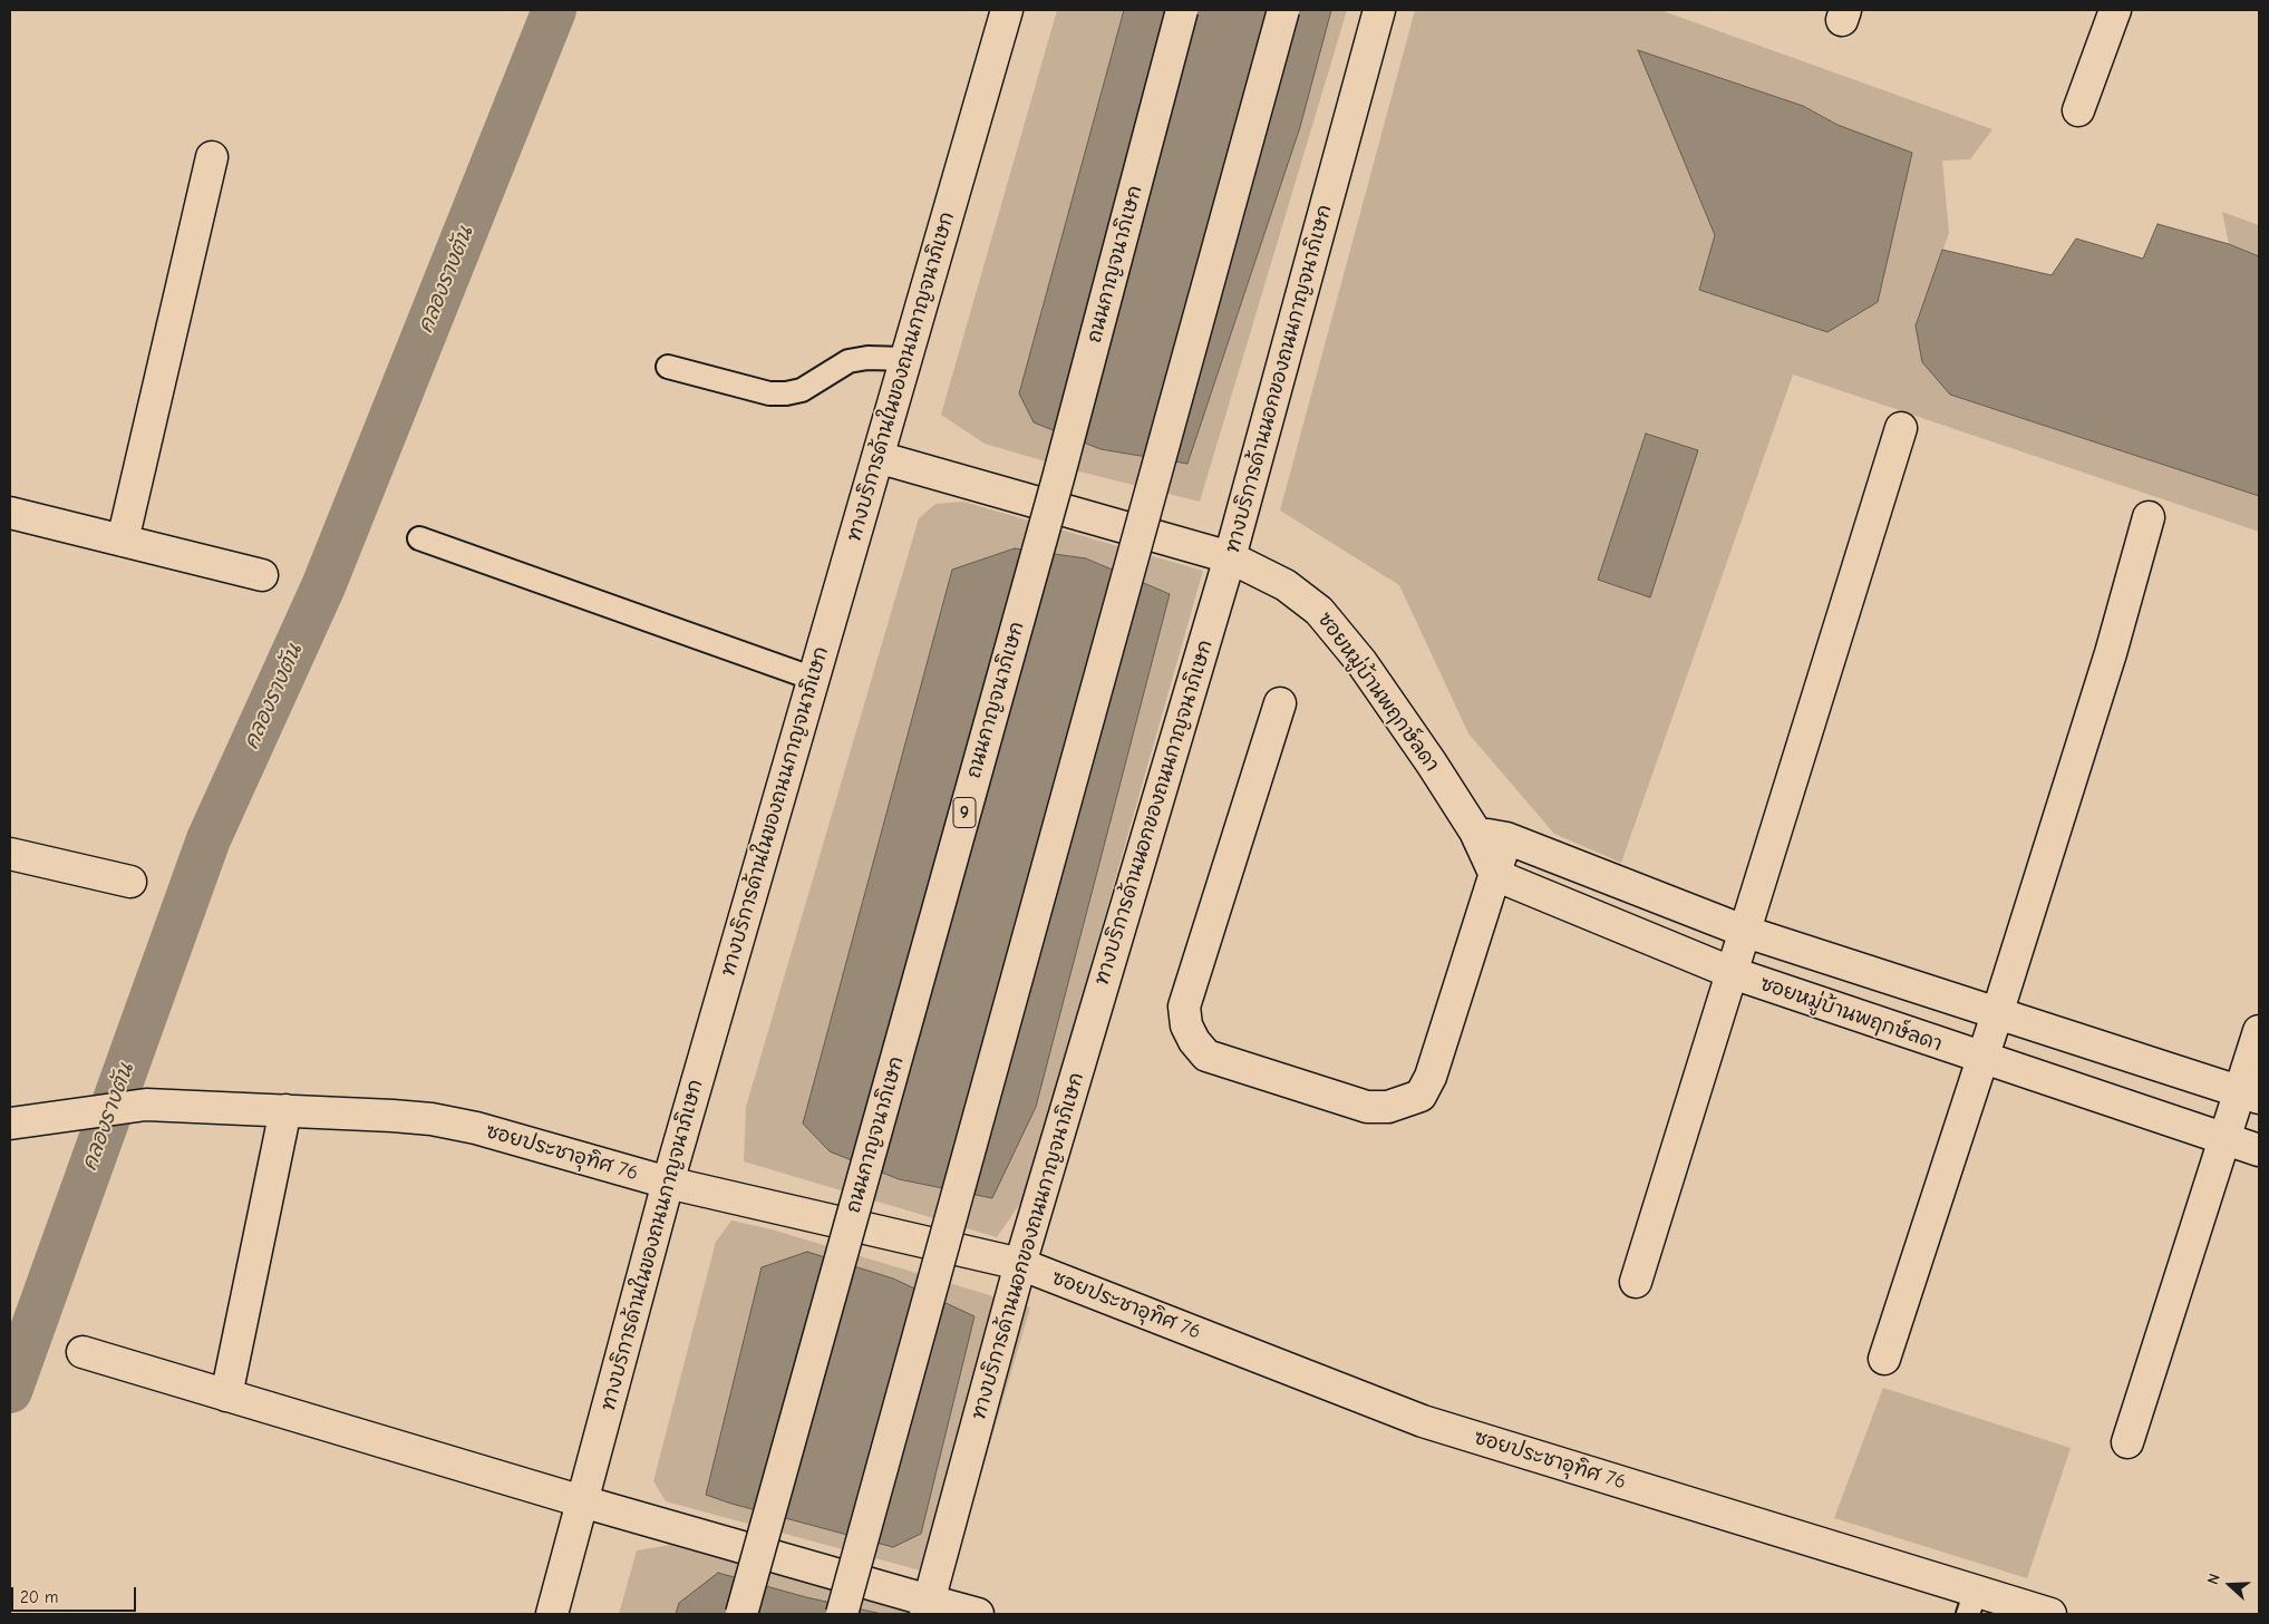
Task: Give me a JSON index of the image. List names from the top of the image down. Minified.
{"streets":{"main road":["ถนนกาญจนาภิเษก","ทางบริการด้านในของถนนกาญจนาภิเษก","ทางบริการด้านนอกของถนนกาญจนาภิเษก","ซอยหมู่บ้านพฤกษ์ลดา","9","ซอยประชาอุทิศ 76"]},"crossings":[["ทางบริการด้านในของถนนกาญจนาภิเษก","ซอยหมู่บ้านพฤกษ์ลดา"],["ทางบริการด้านในของถนนกาญจนาภิเษก","ซอยประชาอุทิศ 76"],["ทางบริการด้านนอกของถนนกาญจนาภิเษก","ซอยหมู่บ้านพฤกษ์ลดา"],["ทางบริการด้านนอกของถนนกาญจนาภิเษก","ซอยประชาอุทิศ 76"]],"water":["คลองรางตัน"],"scale_bar":"20 m","north":"left"}
